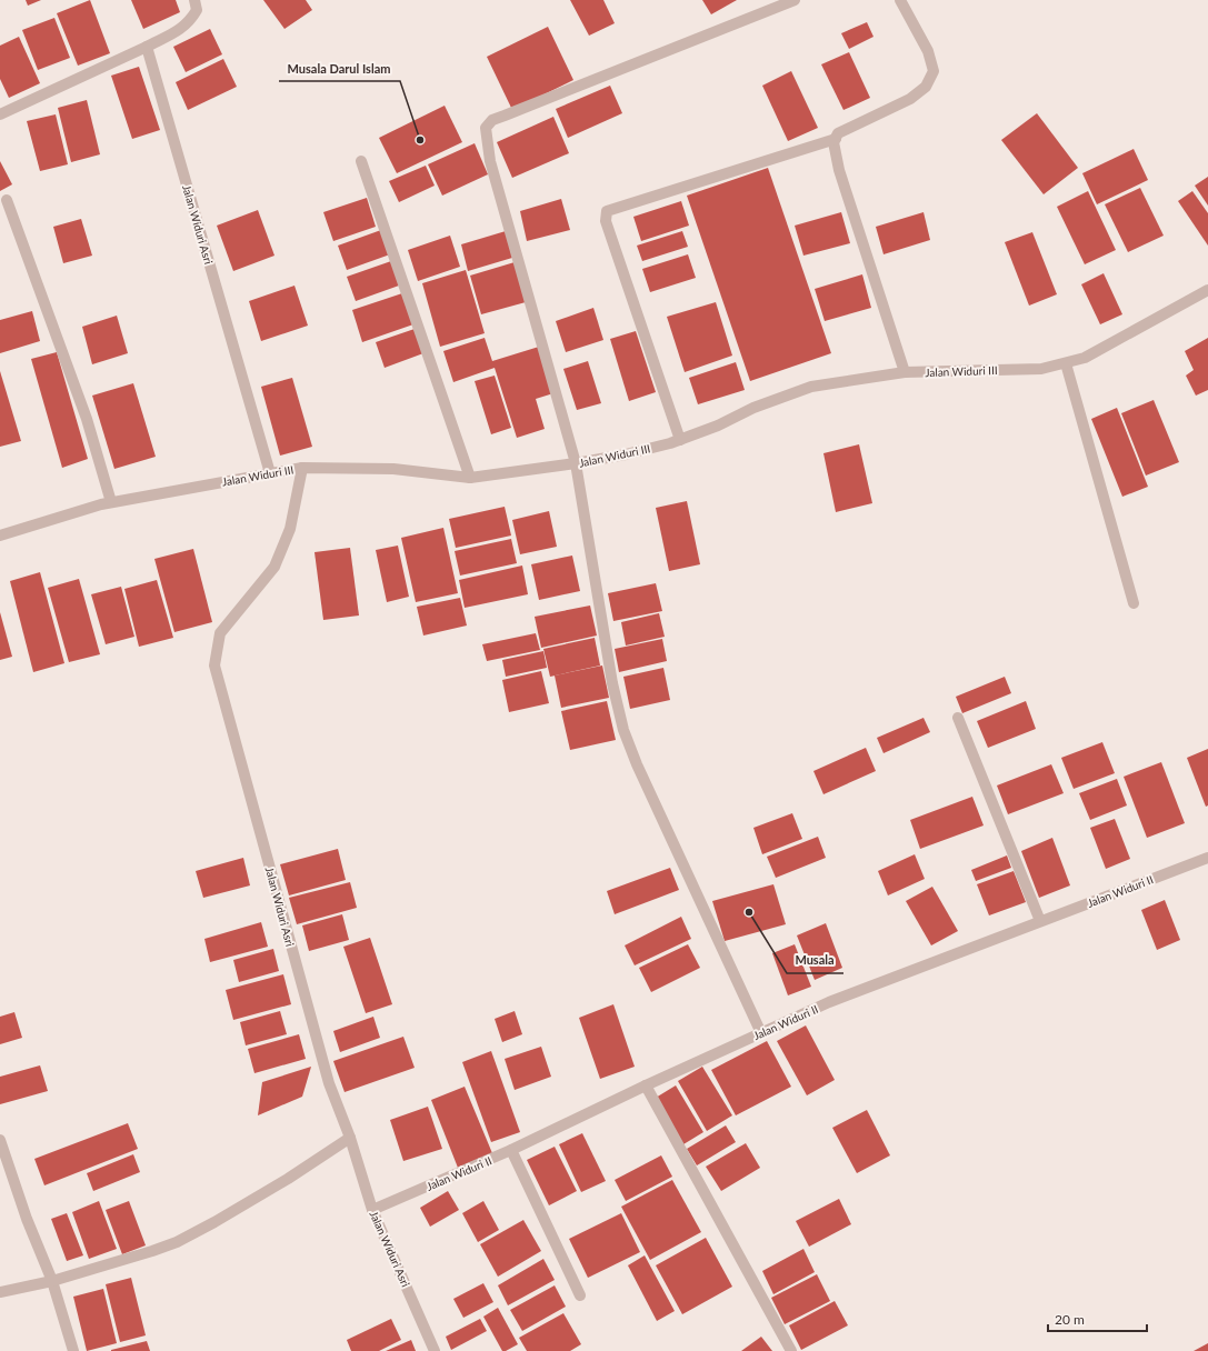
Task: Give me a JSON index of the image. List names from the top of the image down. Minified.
{"streets":{"street":["Jalan Widuri Asri","Jalan Widuri III","Jalan Widuri II"]},"crossings":[["Jalan Widuri Asri","Jalan Widuri III"],["Jalan Widuri Asri","Jalan Widuri II"]],"places":["Musala Darul Islam","Musala"],"scale_bar":"20 m"}
